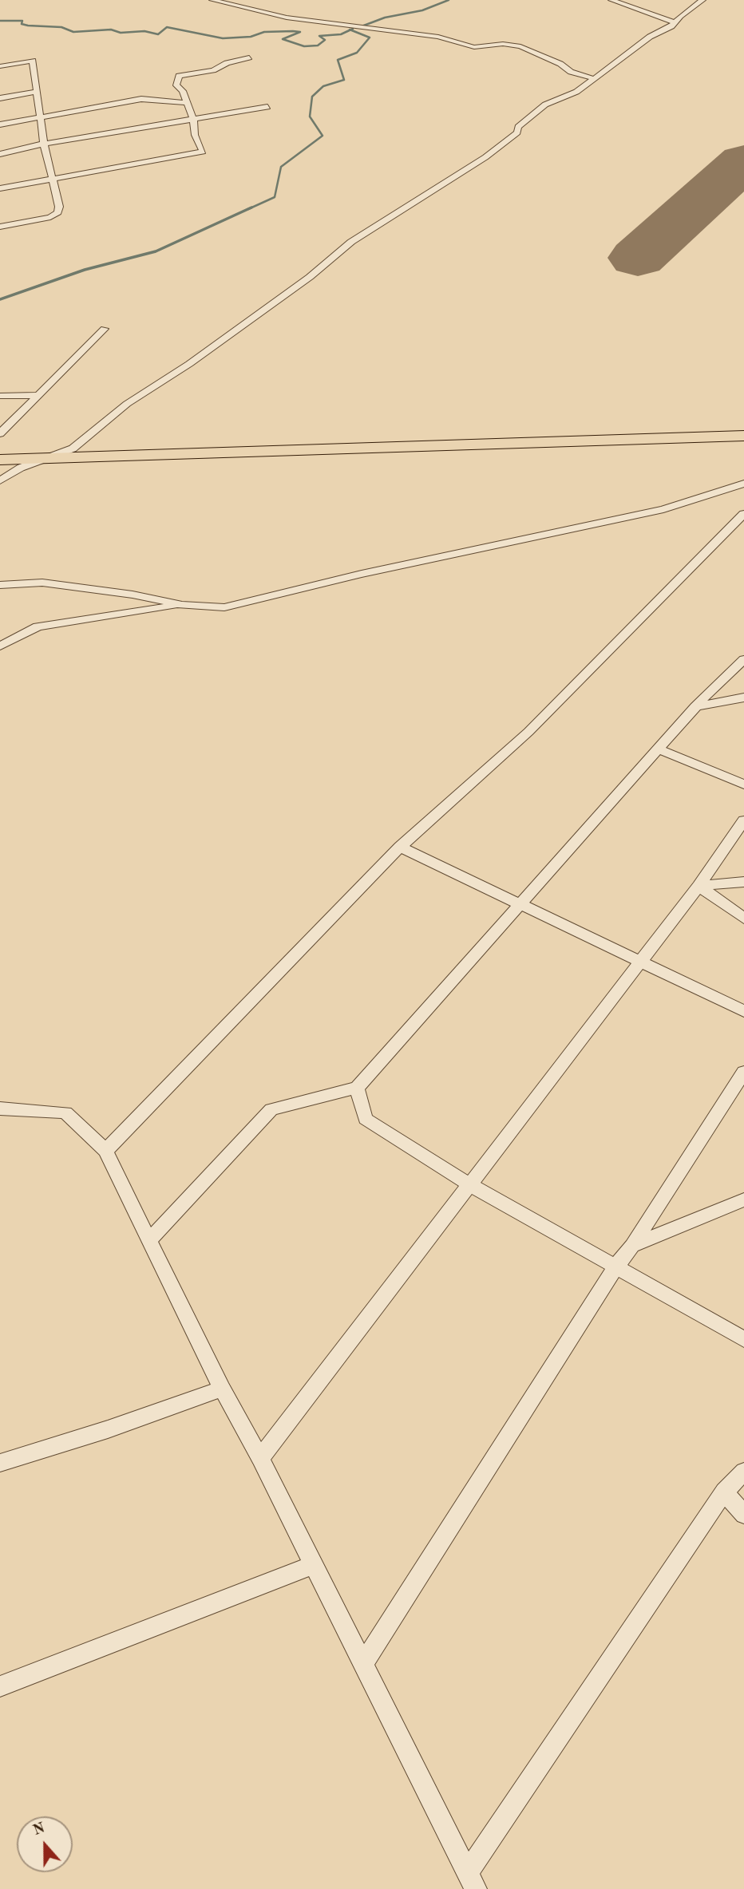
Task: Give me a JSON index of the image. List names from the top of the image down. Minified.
{"north":"top"}
